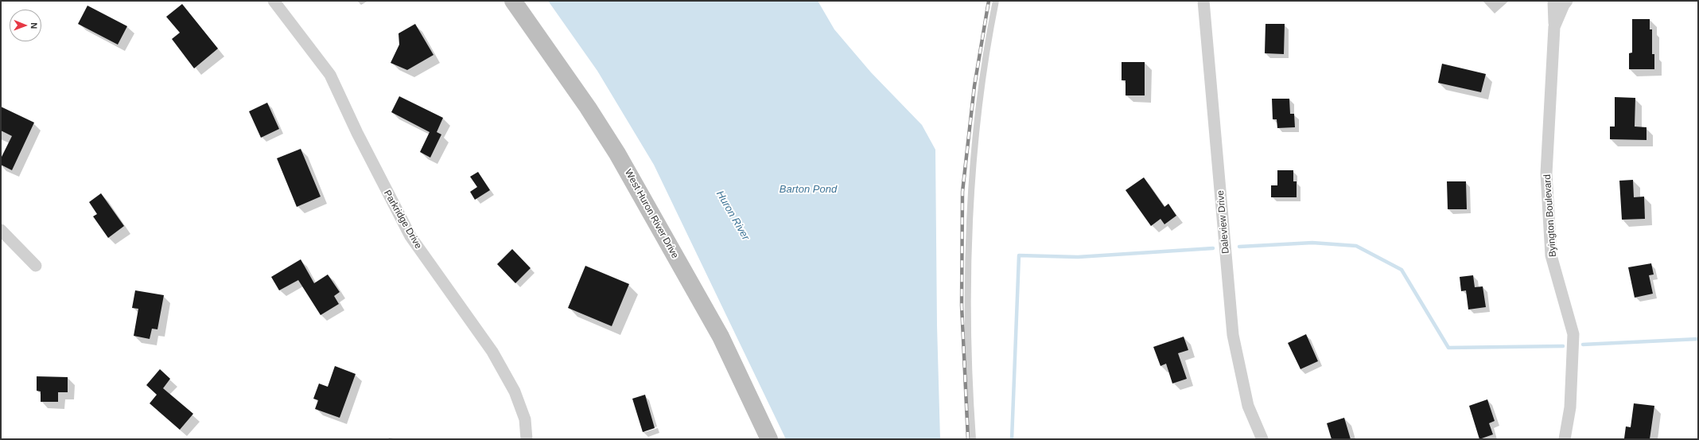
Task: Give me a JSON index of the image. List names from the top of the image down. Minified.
{"streets":{"street":["West Huron River Drive","Byington Boulevard","Parkridge Drive","Daleview Drive"]},"water":["Barton Pond","Huron River"],"north":"right"}
